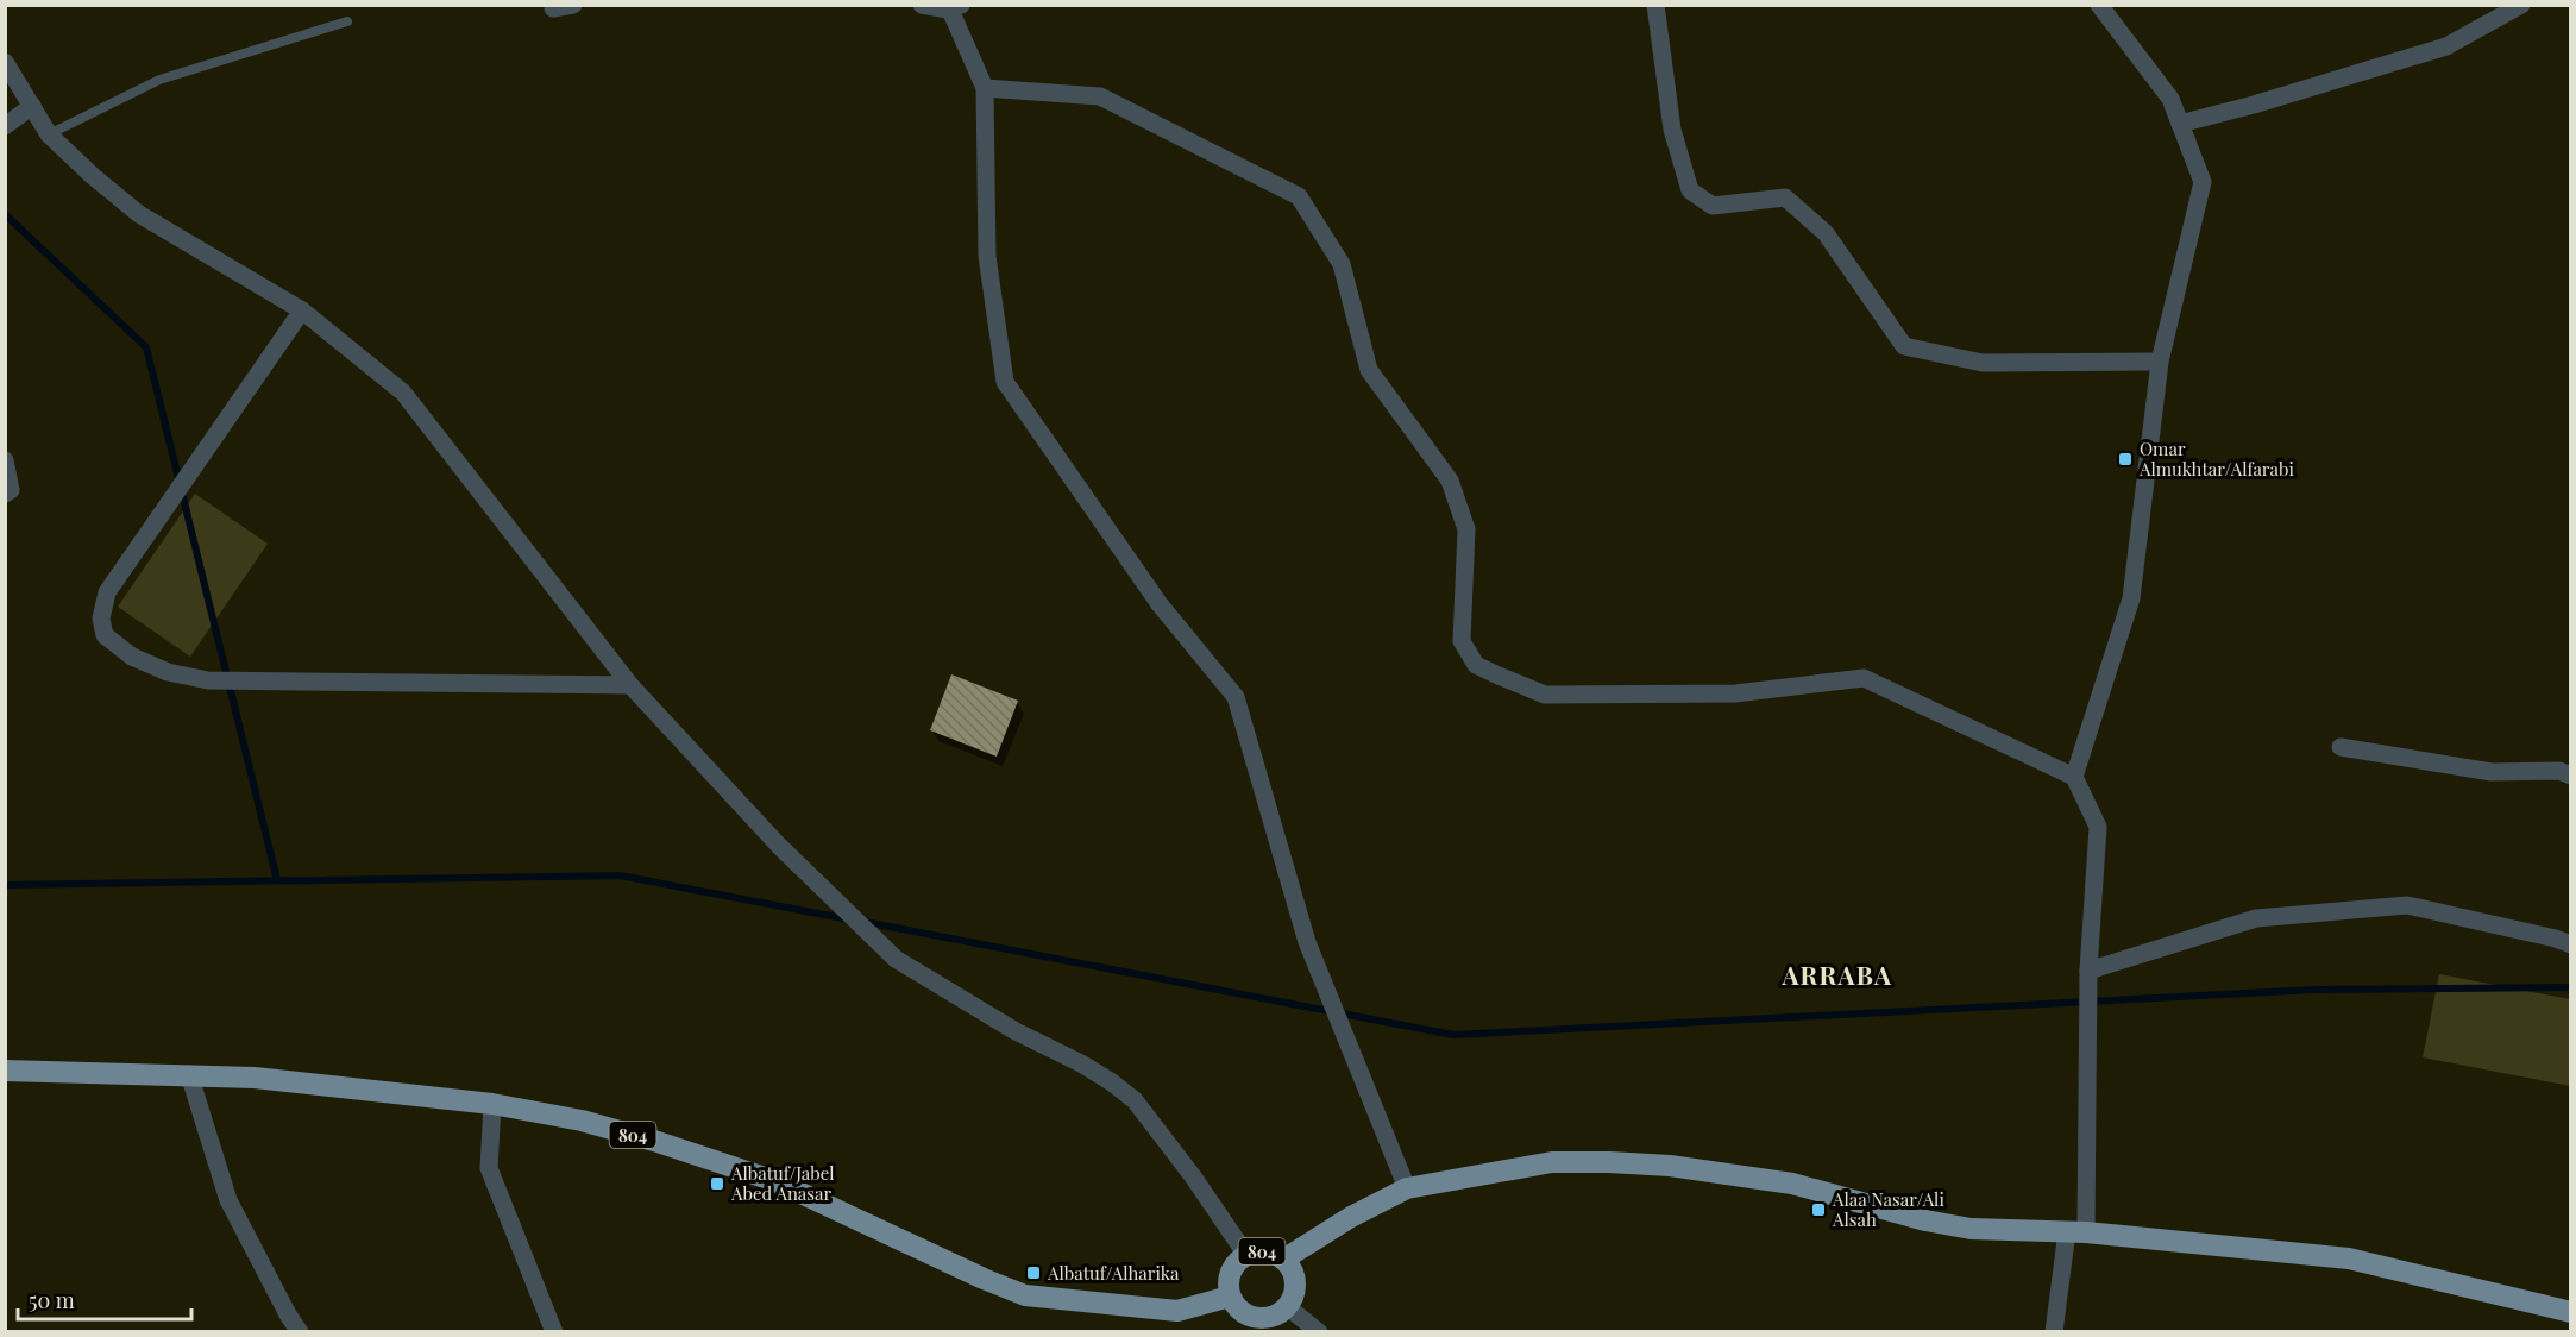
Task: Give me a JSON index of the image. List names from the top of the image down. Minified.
{"streets":{"main road":["804"]},"districts":["ARRABA"],"places":{"transit":["Omar Almukhtar/Alfarabi","Albatuf/Jabel Abed Anasar","Alaa Nasar/Ali Alsah","Albatuf/Alharika"]},"scale_bar":"50 m"}
